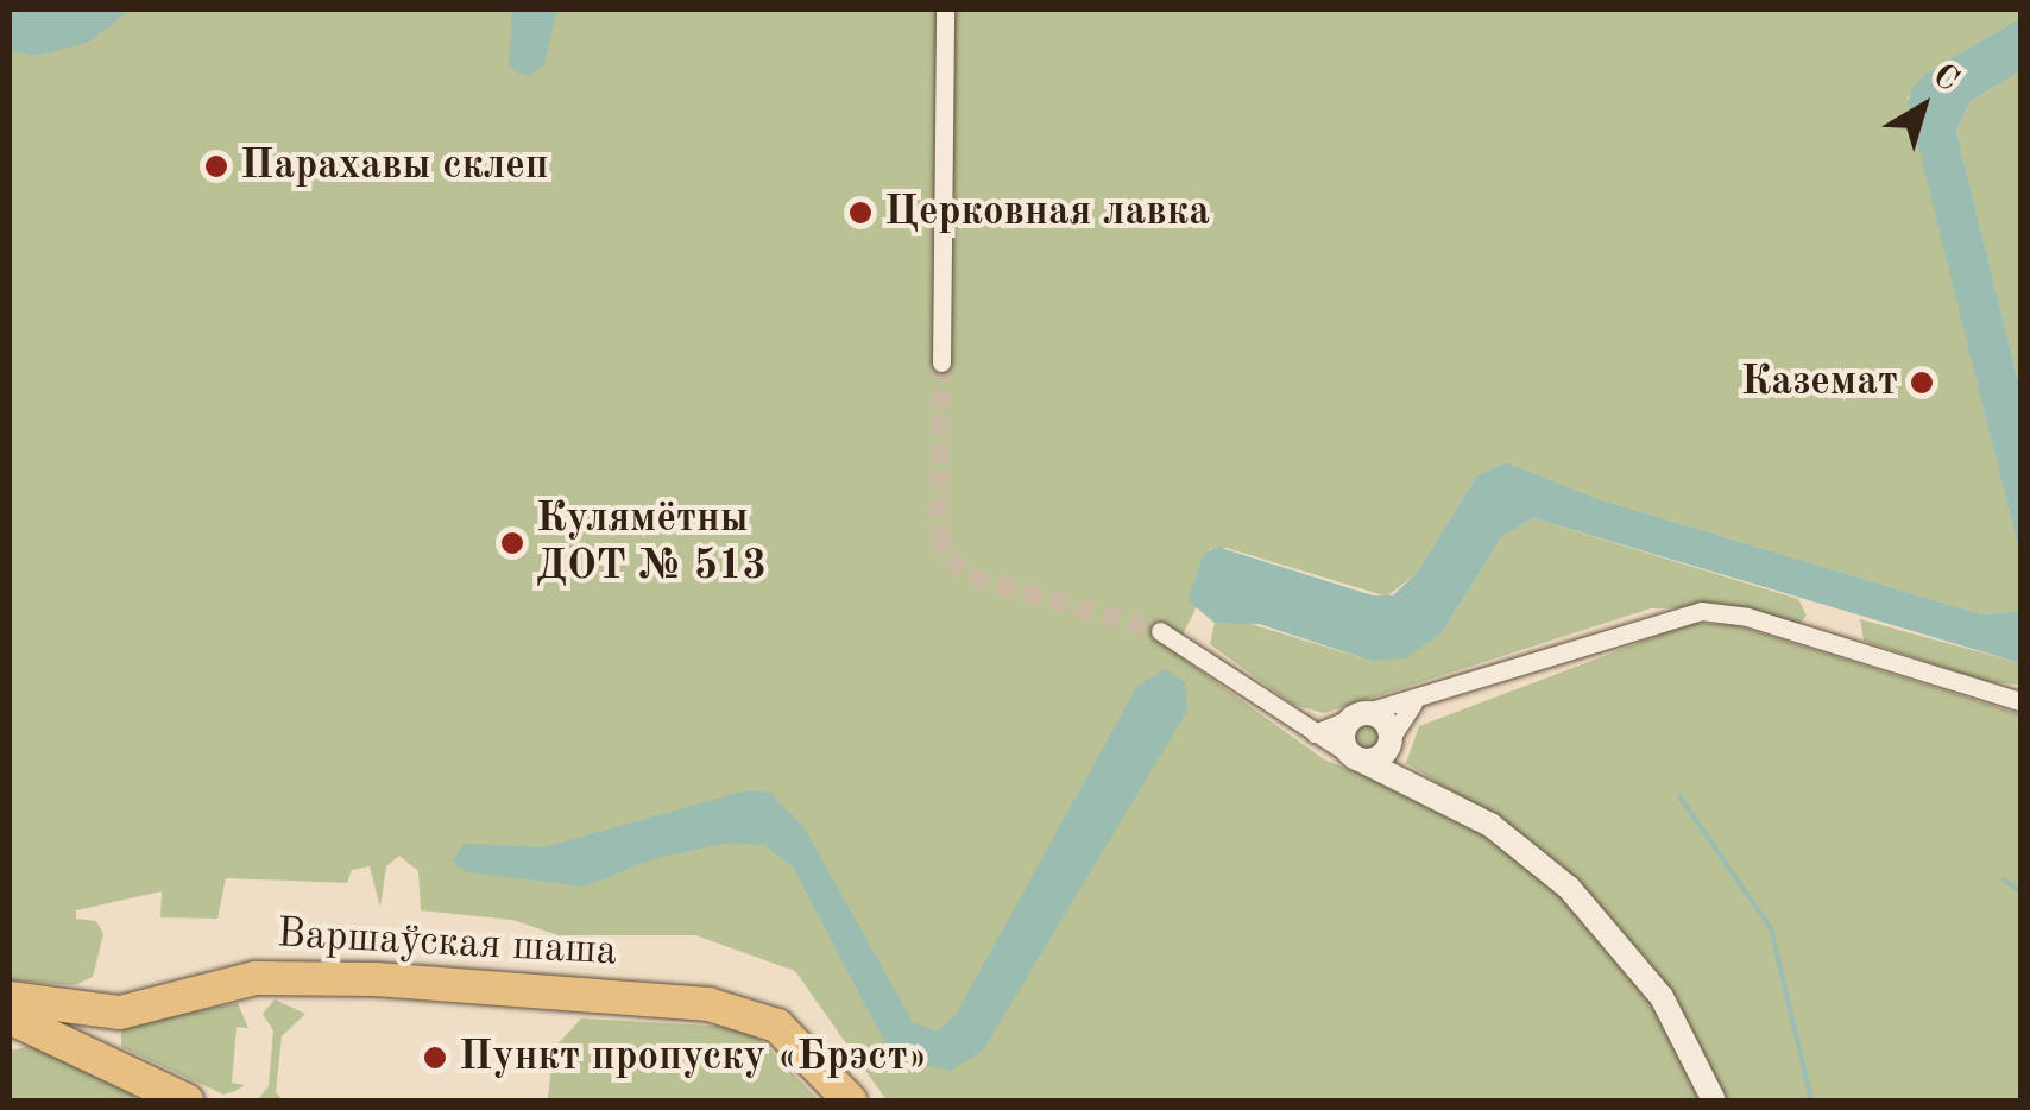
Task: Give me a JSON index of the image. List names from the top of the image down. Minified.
{"streets":{"highway":["Варшаўская шаша"]},"places":["Парахавы склеп","Церковная лавка","Каземат","Кулямётны ДОТ № 513","Пункт пропуску «Брэст»"],"north":"top right"}
